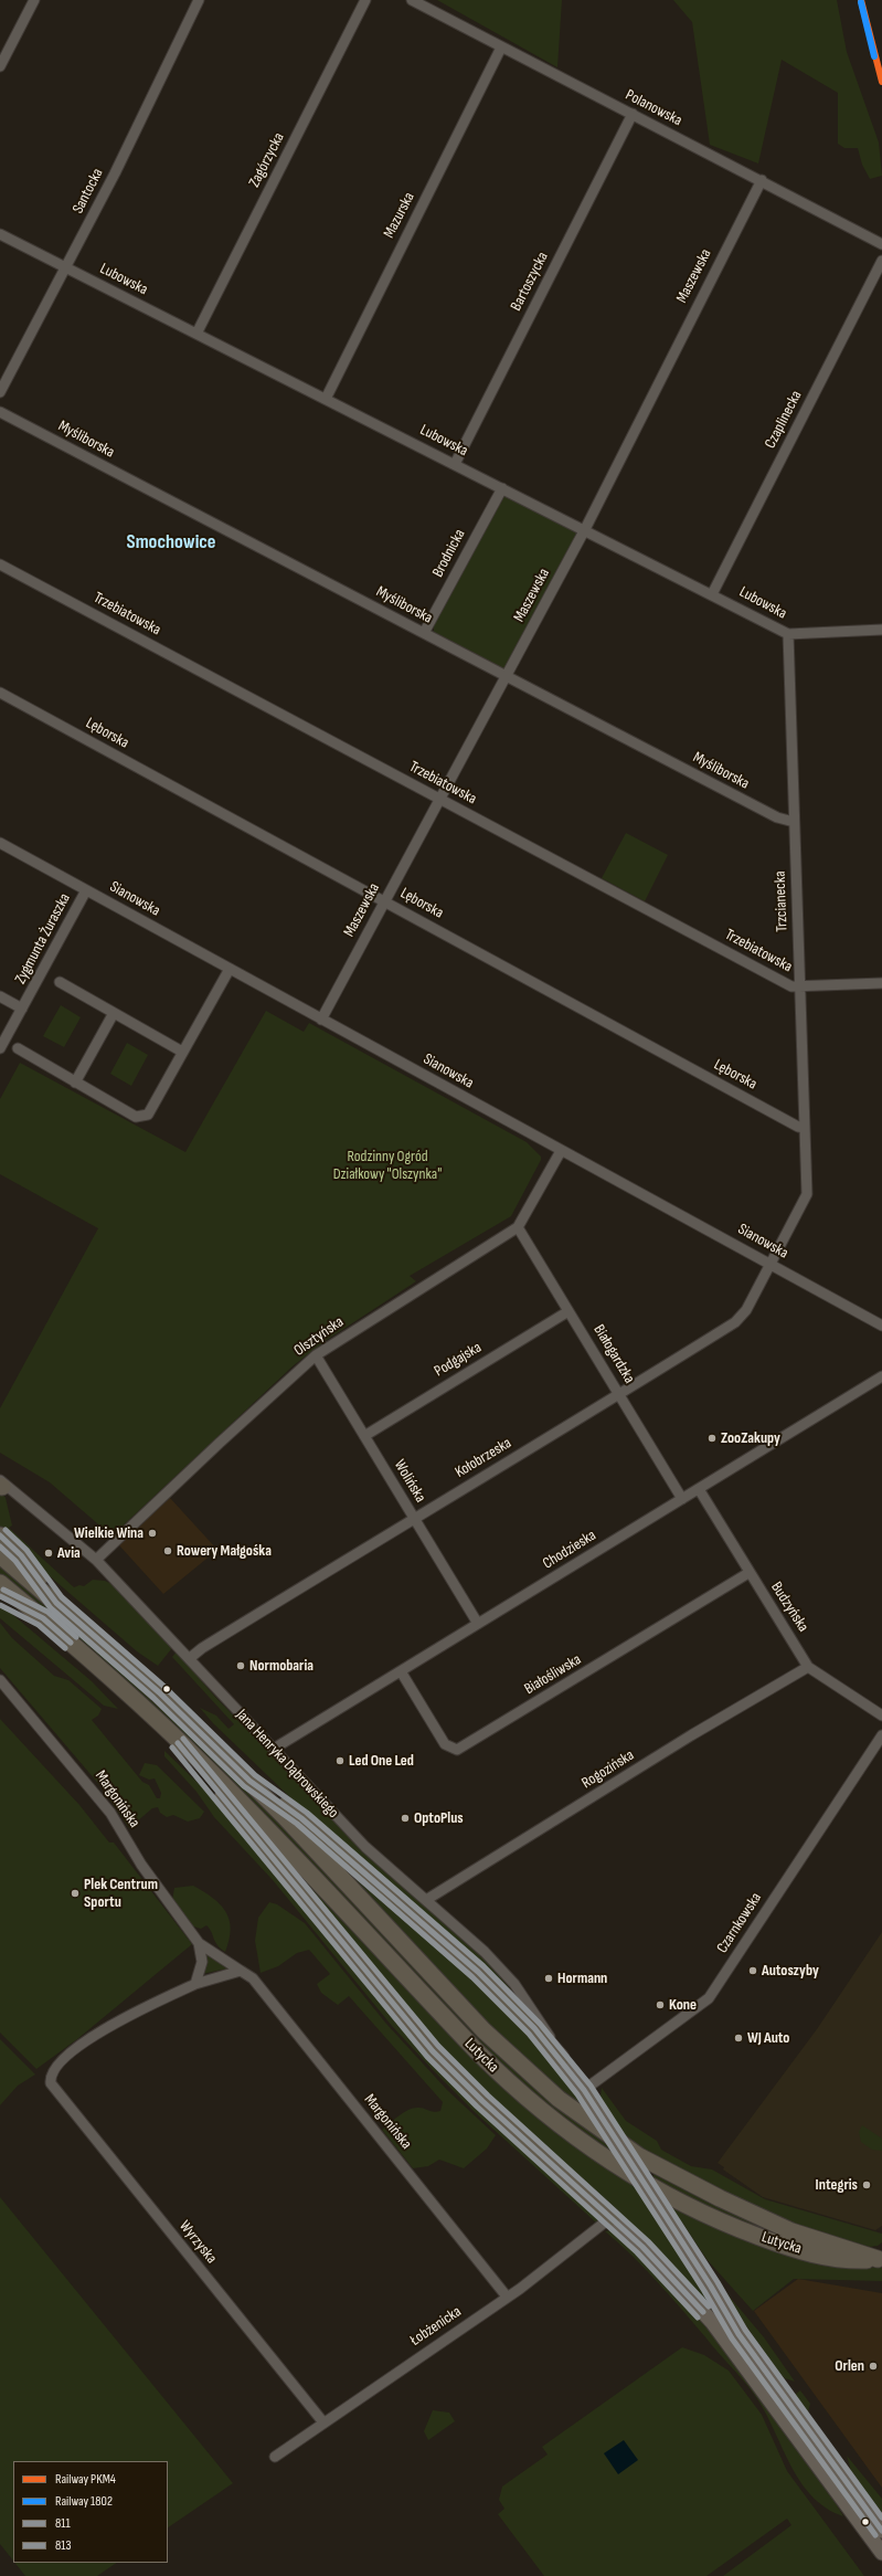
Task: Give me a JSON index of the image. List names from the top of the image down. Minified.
{"streets":{"main road":["Lutycka"],"street":["Polanowska","Zagórzycka","Santocka","Mazurska","Maszewska","Lubowska","Bartoszycka","Czaplinecka","Myśliborska","Brodnicka","Trzebiatowska","Lęborska","Sianowska","Trzcianecka","Zygmunta Żuraszka","Olsztyńska","Białogardzka","Podgajska","Kołobrzeska","Wolińska","Chodzieska","Budzyńska","Białośliwska","Jana Henryka Dąbrowskiego","Rogozińska","Margonińska","Czarnkowska","Wyrzyska","Łobżenicka"]},"crossings":[["Polanowska","Mazurska"],["Polanowska","Maszewska"],["Polanowska","Bartoszycka"],["Zagórzycka","Lubowska"],["Santocka","Lubowska"],["Mazurska","Lubowska"],["Maszewska","Lubowska"],["Maszewska","Myśliborska"],["Maszewska","Trzebiatowska"],["Maszewska","Lęborska"],["Maszewska","Sianowska"],["Lubowska","Bartoszycka"],["Lubowska","Czaplinecka"],["Lubowska","Brodnicka"],["Lubowska","Trzcianecka"],["Myśliborska","Brodnicka"],["Myśliborska","Trzcianecka"],["Trzebiatowska","Trzcianecka"],["Lęborska","Trzcianecka"],["Sianowska","Trzcianecka"],["Sianowska","Zygmunta Żuraszka"],["Sianowska","Olsztyńska"],["Sianowska","Kołobrzeska"],["Trzcianecka","Kołobrzeska"],["Olsztyńska","Białogardzka"],["Olsztyńska","Wolińska"],["Olsztyńska","Jana Henryka Dąbrowskiego"],["Białogardzka","Podgajska"],["Białogardzka","Kołobrzeska"],["Białogardzka","Chodzieska"],["Podgajska","Wolińska"],["Kołobrzeska","Wolińska"],["Kołobrzeska","Jana Henryka Dąbrowskiego"],["Wolińska","Chodzieska"],["Chodzieska","Budzyńska"],["Chodzieska","Białośliwska"],["Chodzieska","Jana Henryka Dąbrowskiego"],["Budzyńska","Białośliwska"],["Budzyńska","Rogozińska"],["Jana Henryka Dąbrowskiego","Rogozińska"],["Margonińska","Wyrzyska"],["Margonińska","Łobżenicka"],["Wyrzyska","Łobżenicka"]],"districts":["Smochowice"],"parks":["Rodzinny Ogród Działkowy \"Olszynka\""],"places":["ZooZakupy","Wielkie Wina","Rowery Małgośka","Avia","Normobaria","Led One Led","OptoPlus","Plek Centrum Sportu","Autoszyby","Hormann","Kone","WJ Auto","Integris","Orlen"],"lines":["rail line PKM4","rail line 1802","transit line 811","transit line 813"],"legend":["Railway PKM4","Railway 1802","811","813"]}
